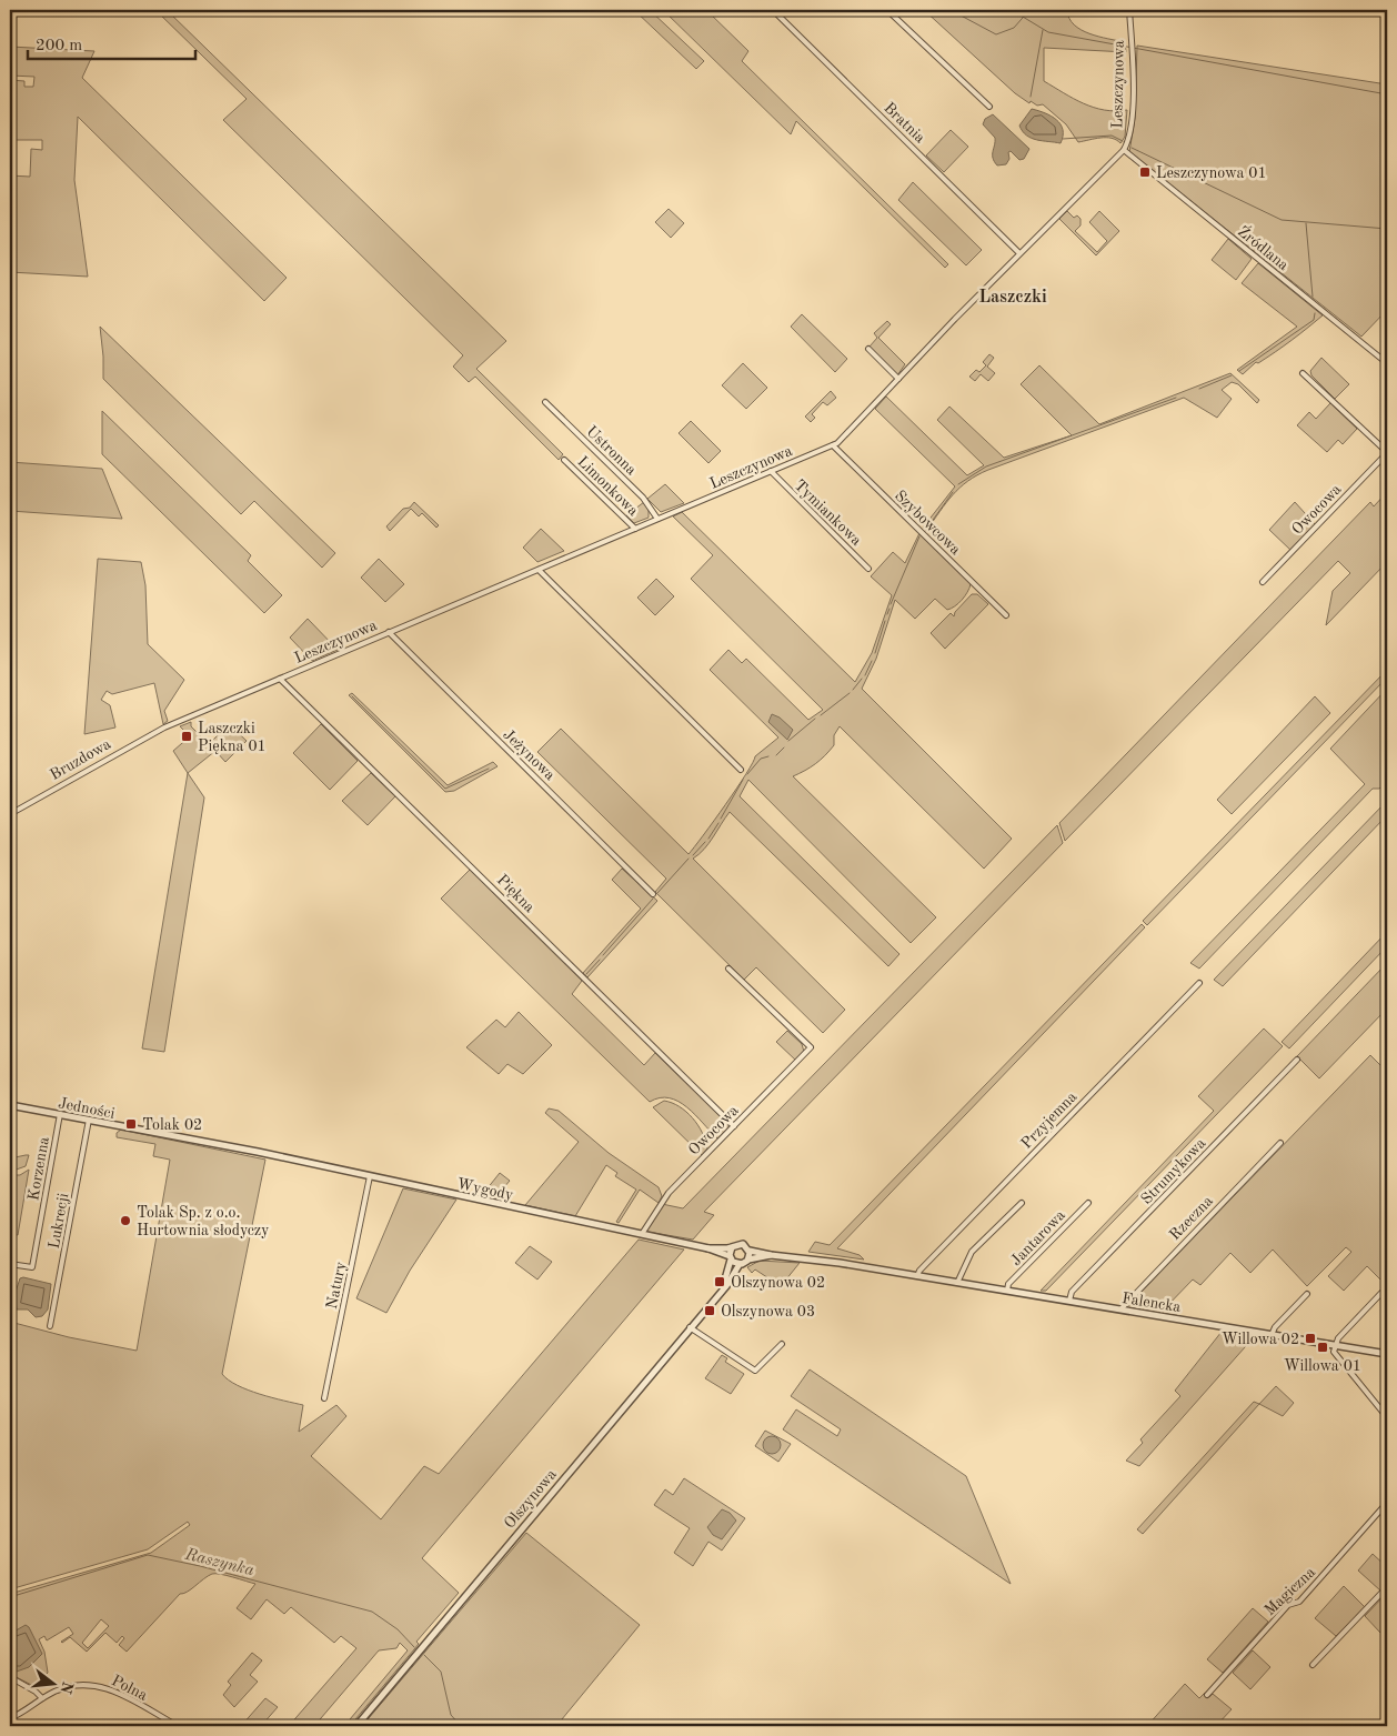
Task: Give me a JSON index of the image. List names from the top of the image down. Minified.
{"streets":{"street":["Leszczynowa","Bratnia","Źródlana","Ustronna","Limonkowa","Owocowa","Tymiankowa","Szybowcowa","Jeżynowa","Bruzdowa","Piękna","Jedności","Przyjemna","Korzenna","Strumykowa","Wygody","Rzeczna","Lukrecji","Jantarowa","Natury","Falencka","Olszynowa","Magiczna","Polna"]},"crossings":[["Leszczynowa","Bratnia"],["Leszczynowa","Źródlana"],["Leszczynowa","Ustronna"],["Leszczynowa","Limonkowa"],["Leszczynowa","Tymiankowa"],["Leszczynowa","Szybowcowa"],["Leszczynowa","Jeżynowa"],["Leszczynowa","Bruzdowa"],["Leszczynowa","Piękna"],["Owocowa","Piękna"],["Owocowa","Wygody"],["Jedności","Korzenna"],["Jedności","Wygody"],["Jedności","Lukrecji"],["Przyjemna","Falencka"],["Strumykowa","Falencka"],["Wygody","Natury"],["Wygody","Olszynowa"],["Rzeczna","Falencka"],["Jantarowa","Falencka"]],"districts":["Laszczki"],"water":["Raszynka"],"places":{"transit":["Leszczynowa 01","Laszczki Piękna 01","Tolak 02","Olszynowa 02","Olszynowa 03","Willowa 02","Willowa 01"],"other":["Tolak Sp. z o.o. Hurtownia słodyczy"]},"scale_bar":"200 m","north":"right"}
